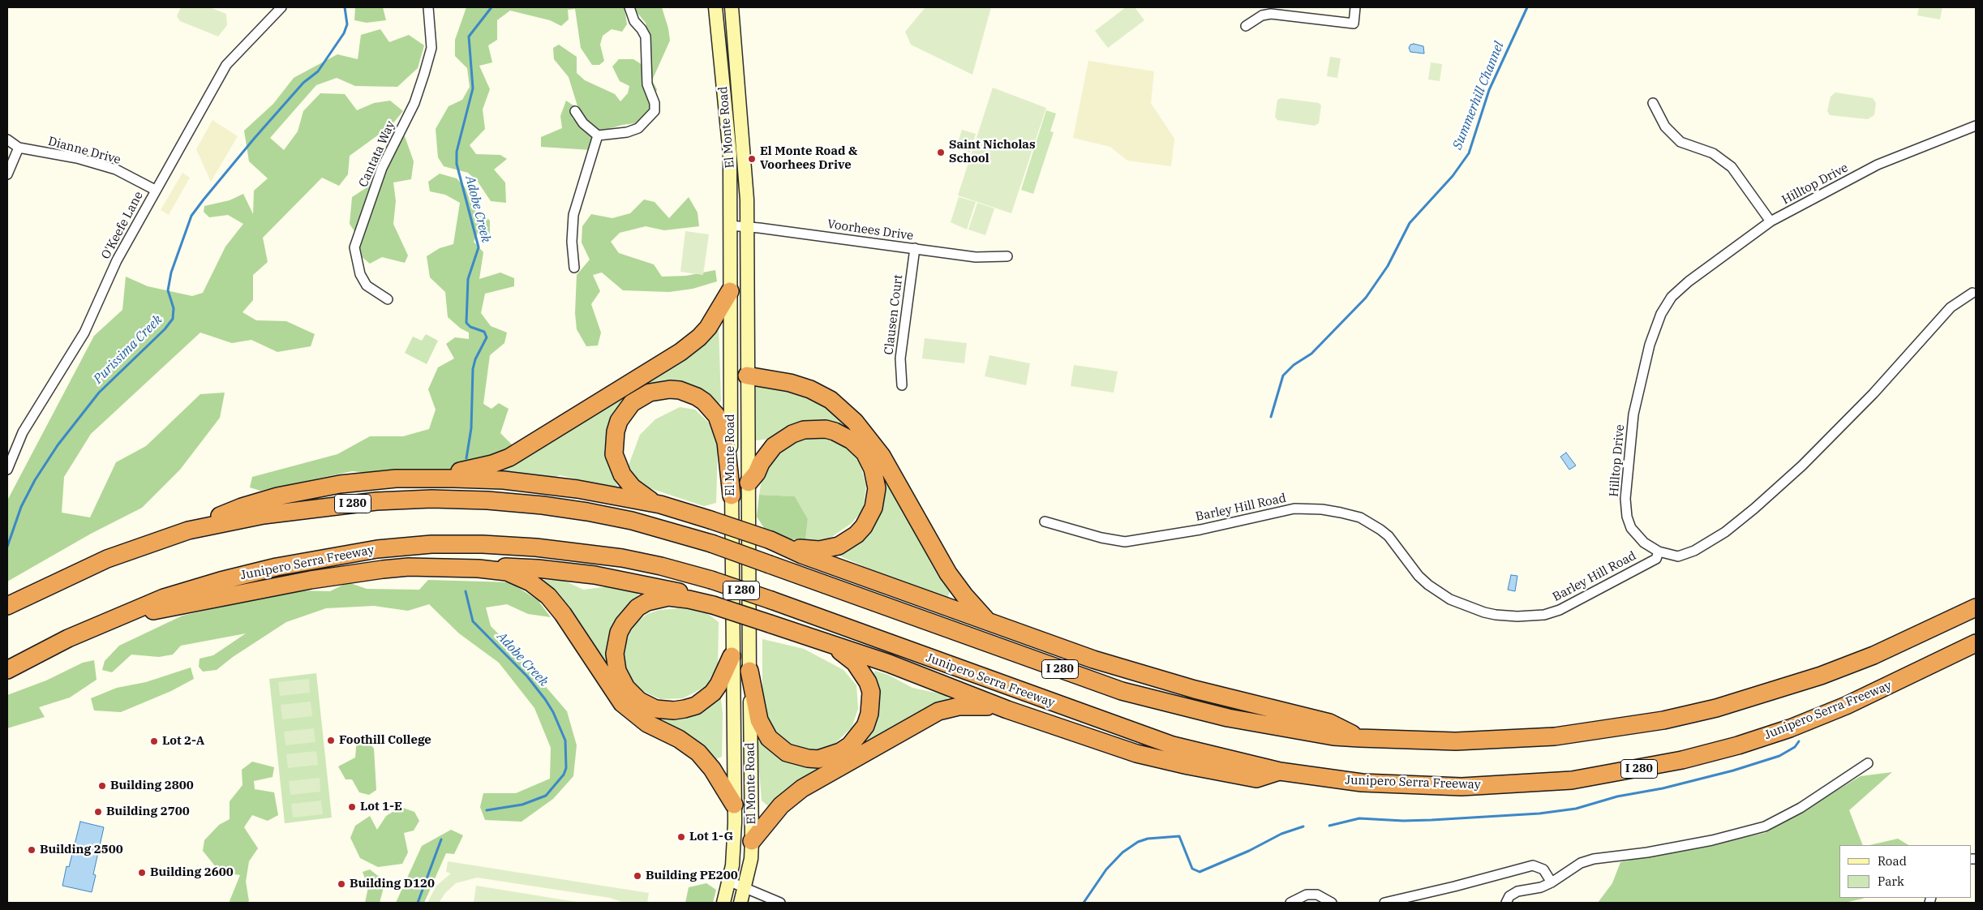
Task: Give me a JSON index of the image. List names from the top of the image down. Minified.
{"streets":{"highway":["I 280","Junipero Serra Freeway"],"main road":["El Monte Road"],"street":["Dianne Drive","Cantata Way","Hilltop Drive","O'Keefe Lane","Voorhees Drive","Clausen Court","Barley Hill Road"]},"crossings":[["El Monte Road","Voorhees Drive"],["Dianne Drive","O'Keefe Lane"],["Hilltop Drive","Barley Hill Road"],["Voorhees Drive","Clausen Court"]],"water":["Summerhill Channel","Adobe Creek","Purissima Creek"],"places":["Saint Nicholas School","El Monte Road & Voorhees Drive","Foothill College","Lot 2-A","Building 2800","Lot 1-E","Building 2700","Lot 1-G","Building 2500","Building 2600","Building PE200","Building D120"],"legend":["Road","Park"]}
